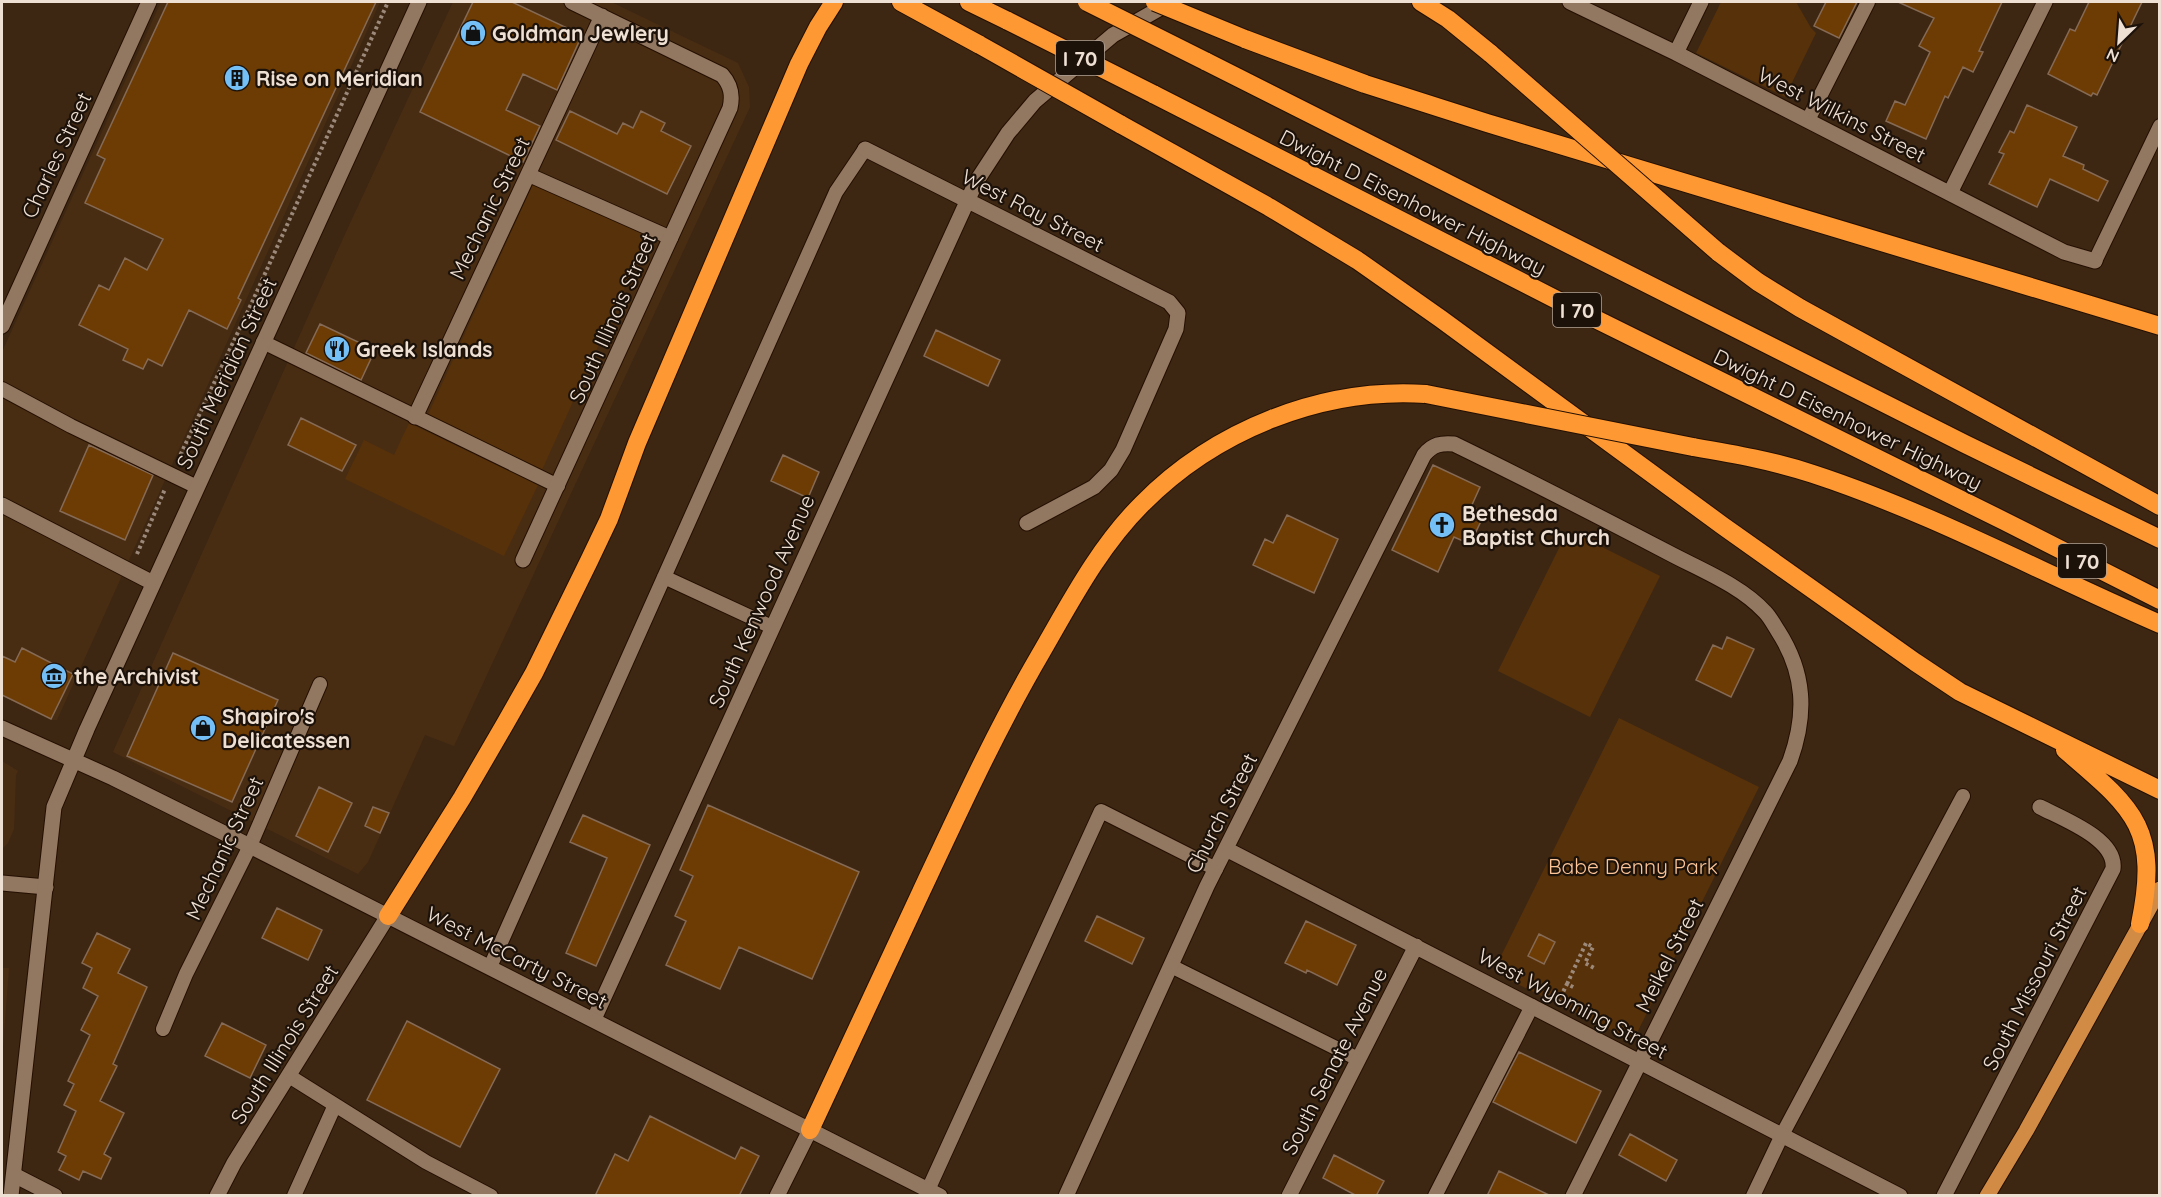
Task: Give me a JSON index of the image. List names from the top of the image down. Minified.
{"streets":{"highway":["I 70","Dwight D Eisenhower Highway"],"street":["West Wilkins Street","Charles Street","Mechanic Street","West Ray Street","South Illinois Street","South Meridian Street","South Kenwood Avenue","Church Street","Meikel Street","West McCarty Street","South Missouri Street","West Wyoming Street","South Senate Avenue"]},"crossings":[["Mechanic Street","South Illinois Street"],["Mechanic Street","West McCarty Street"],["West Ray Street","South Kenwood Avenue"],["South Illinois Street","West McCarty Street"],["South Meridian Street","West McCarty Street"],["South Kenwood Avenue","West McCarty Street"],["Church Street","Meikel Street"],["Church Street","West Wyoming Street"],["Meikel Street","West Wyoming Street"],["West Wyoming Street","South Senate Avenue"]],"parks":["Babe Denny Park"],"places":{"shop":["Goldman Jewlery","Shapiro's Delicatessen"],"building":["Rise on Meridian"],"restaurant":["Greek Islands"],"church":["Bethesda Baptist Church"],"museum":["the Archivist"]},"north":"bottom left"}
